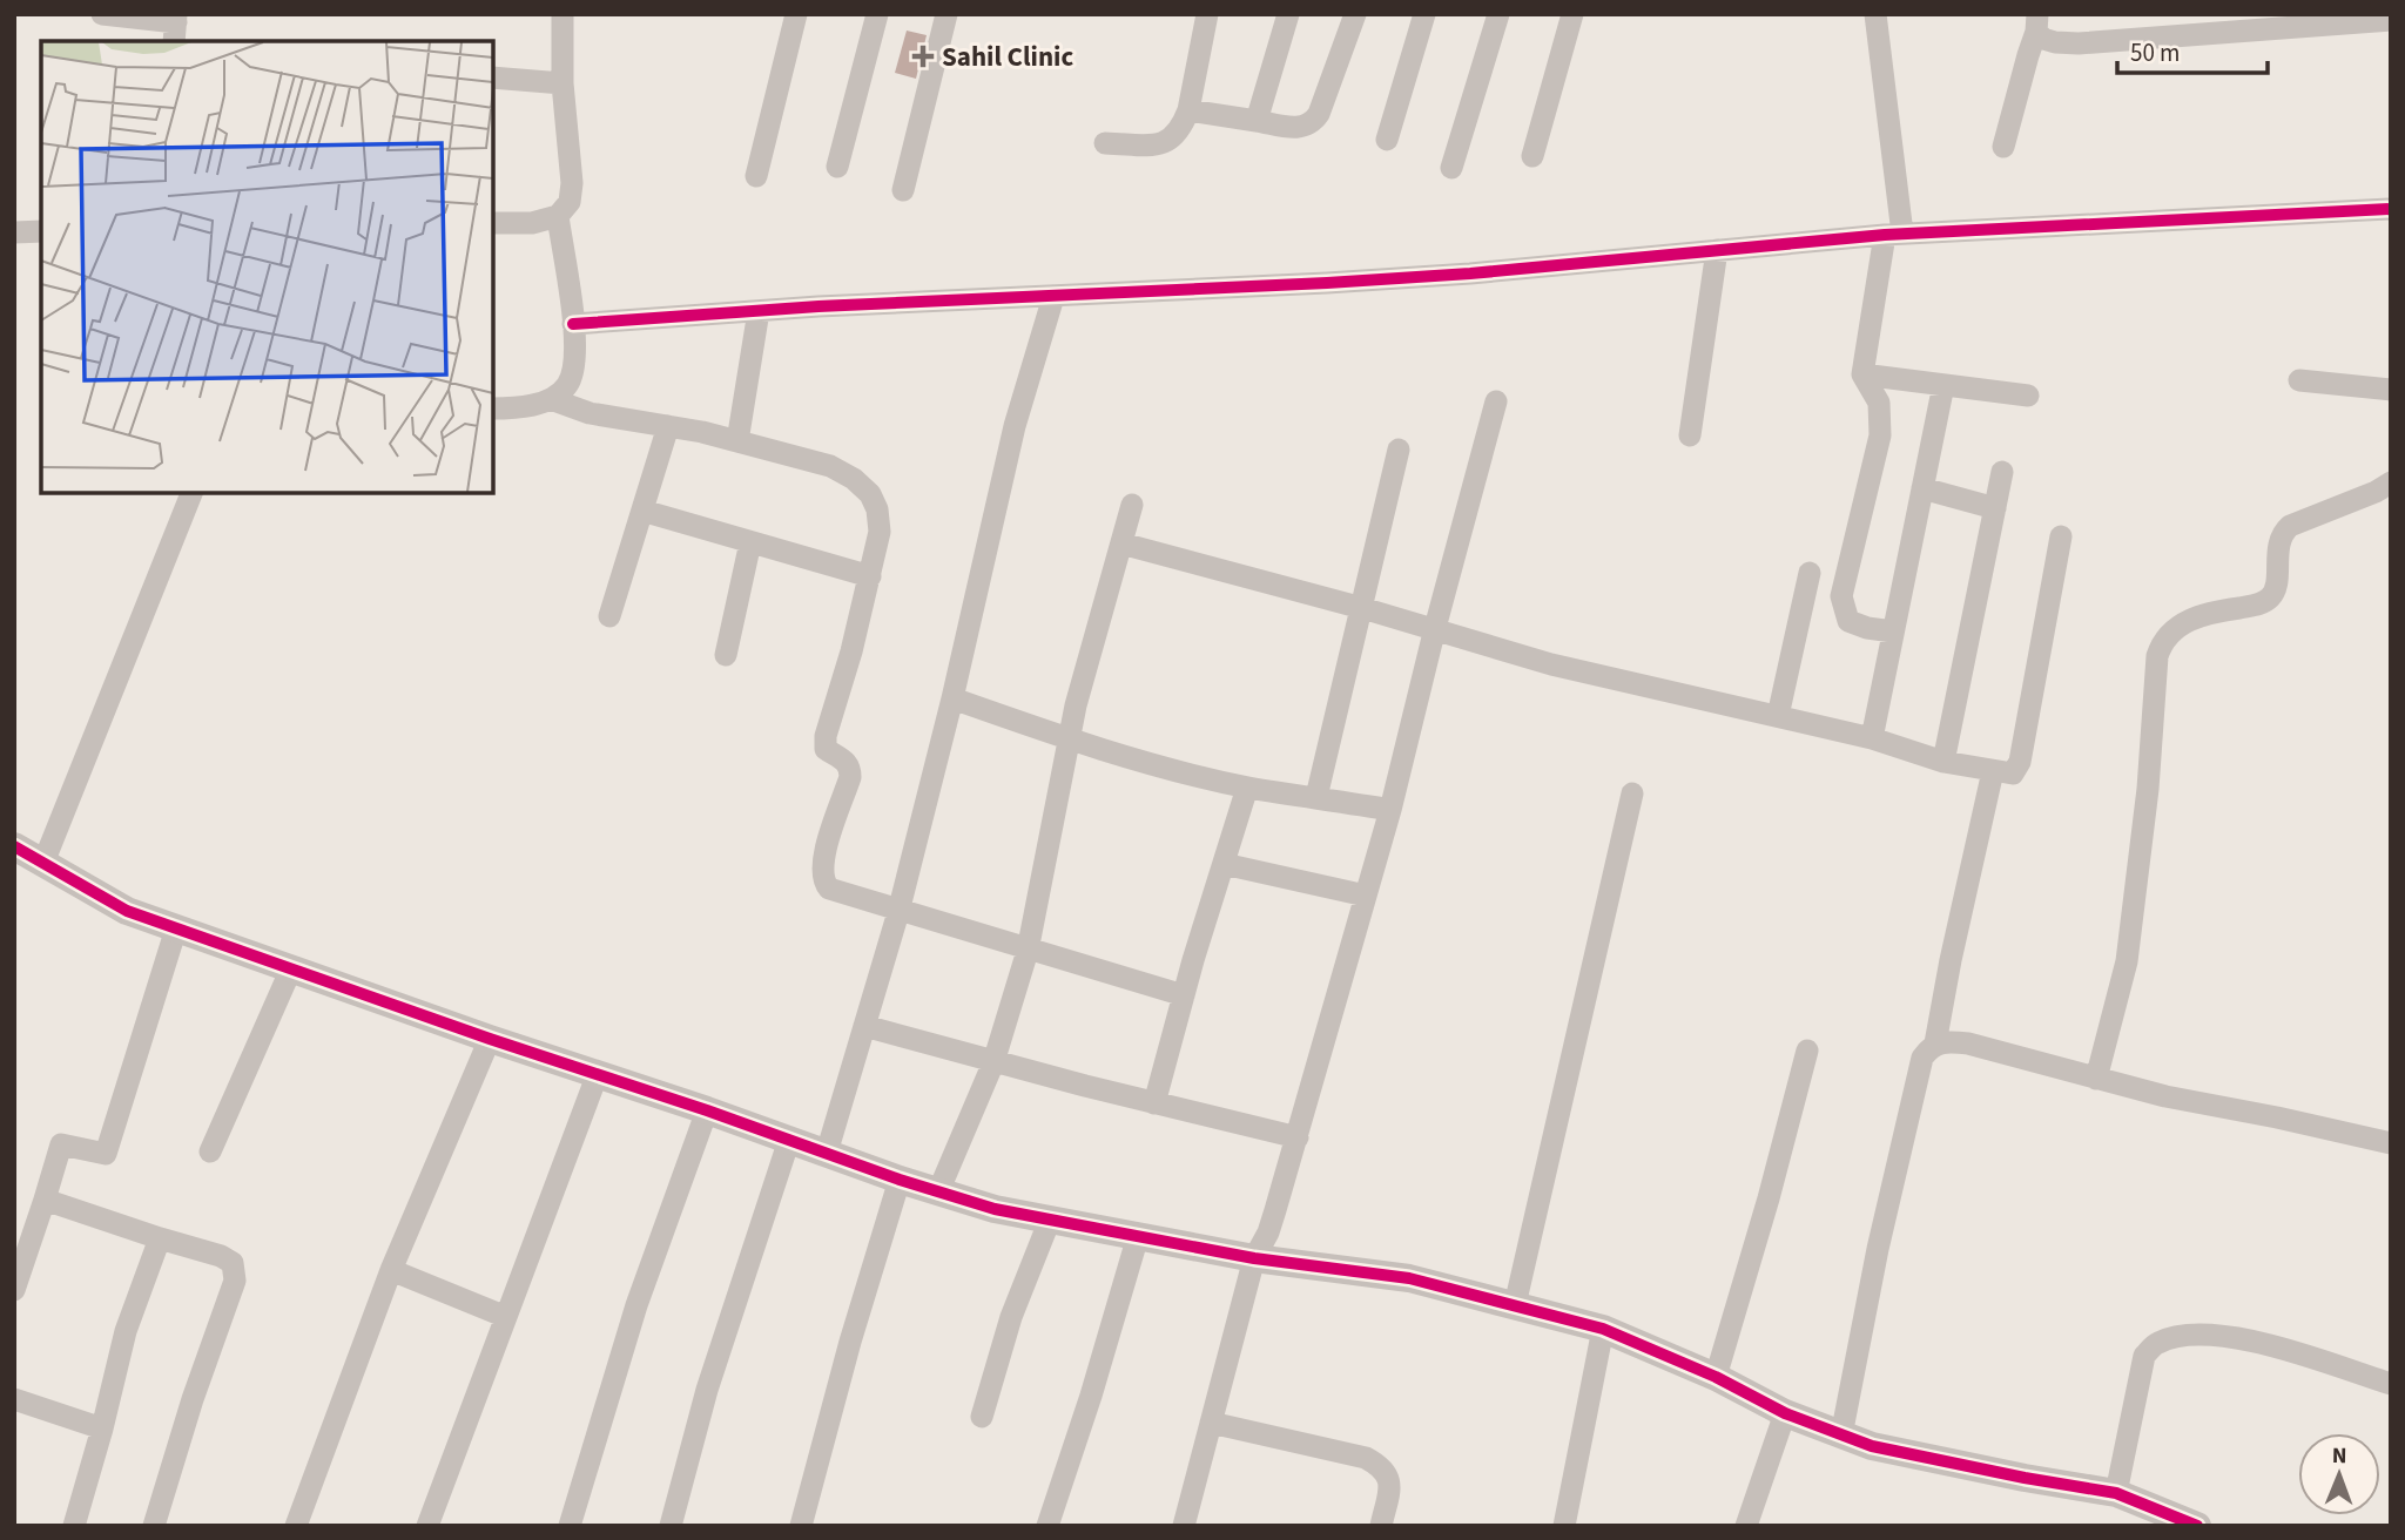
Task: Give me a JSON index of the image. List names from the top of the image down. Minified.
{"places":{"health":["Sahil Clinic"]},"scale_bar":"50 m","north":"top"}
